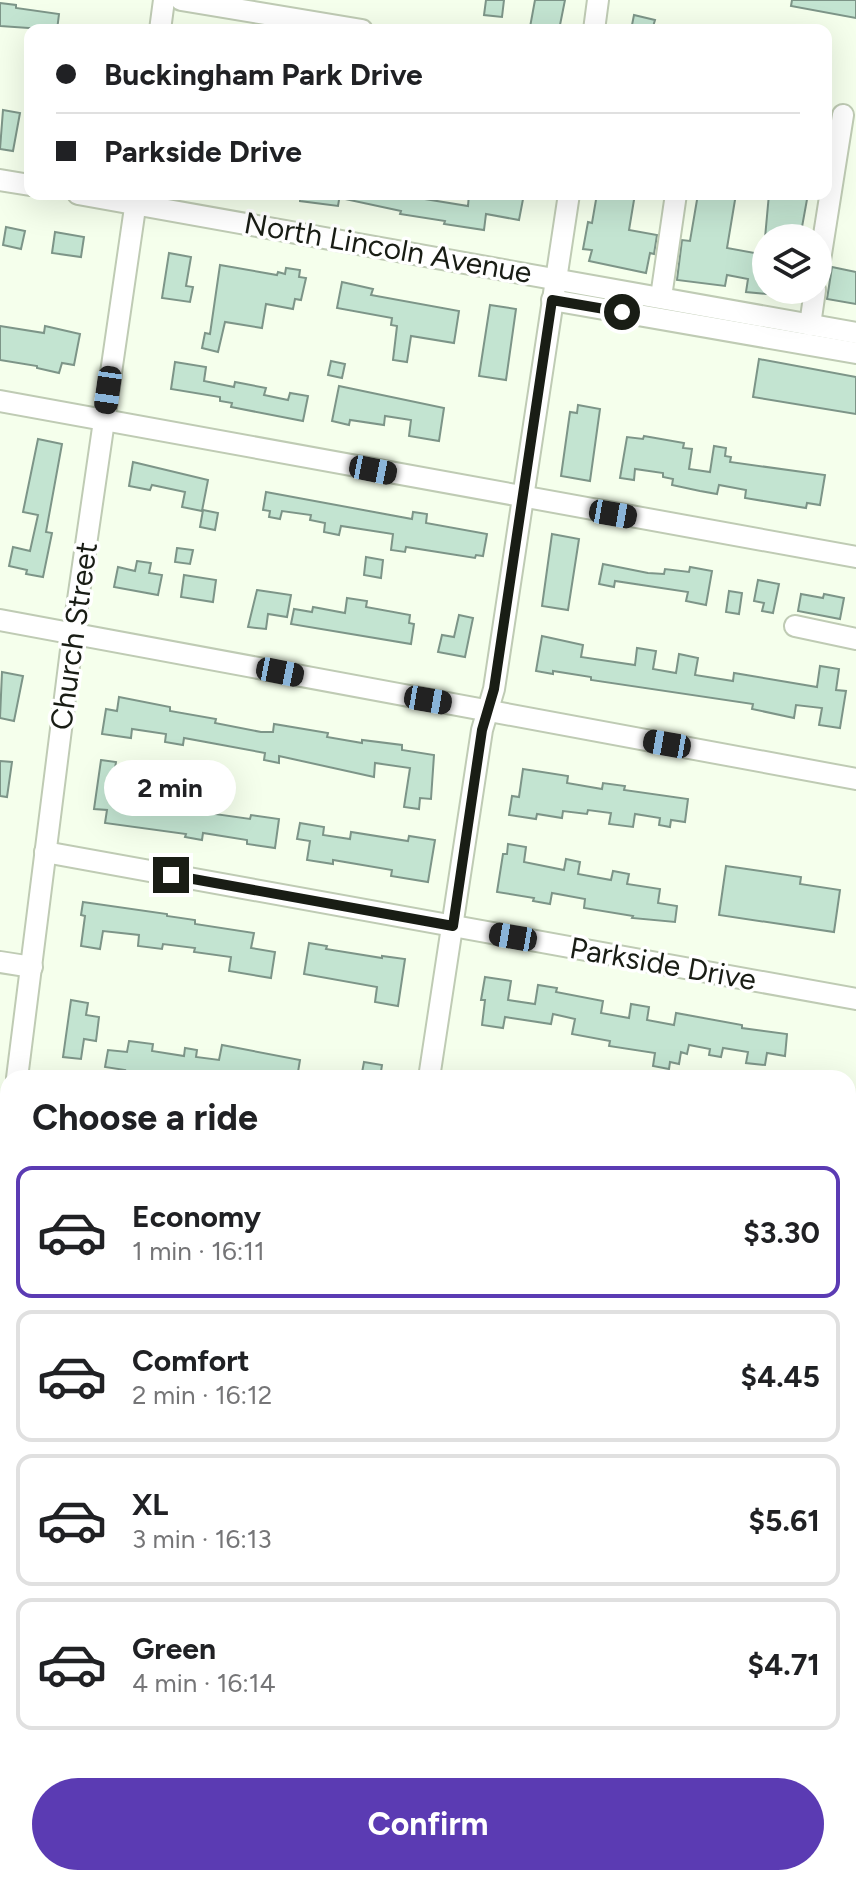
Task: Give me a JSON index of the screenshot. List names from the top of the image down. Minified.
{"streets":{"street":["North Lincoln Avenue","Church Street","Parkside Drive"]},"crossings":[["Church Street","Parkside Drive"]],"page":{"banner":["Buckingham Park Drive","Parkside Drive"],"bubble":"2 min","heading":"Choose a ride","list":[{"name":"Economy","note":"1 min · 16:11","value":"$3.30"},{"name":"Comfort","note":"2 min · 16:12","value":"$4.45"},{"name":"XL","note":"3 min · 16:13","value":"$5.61"},{"name":"Green","note":"4 min · 16:14","value":"$4.71"}],"buttons":"Confirm"}}
